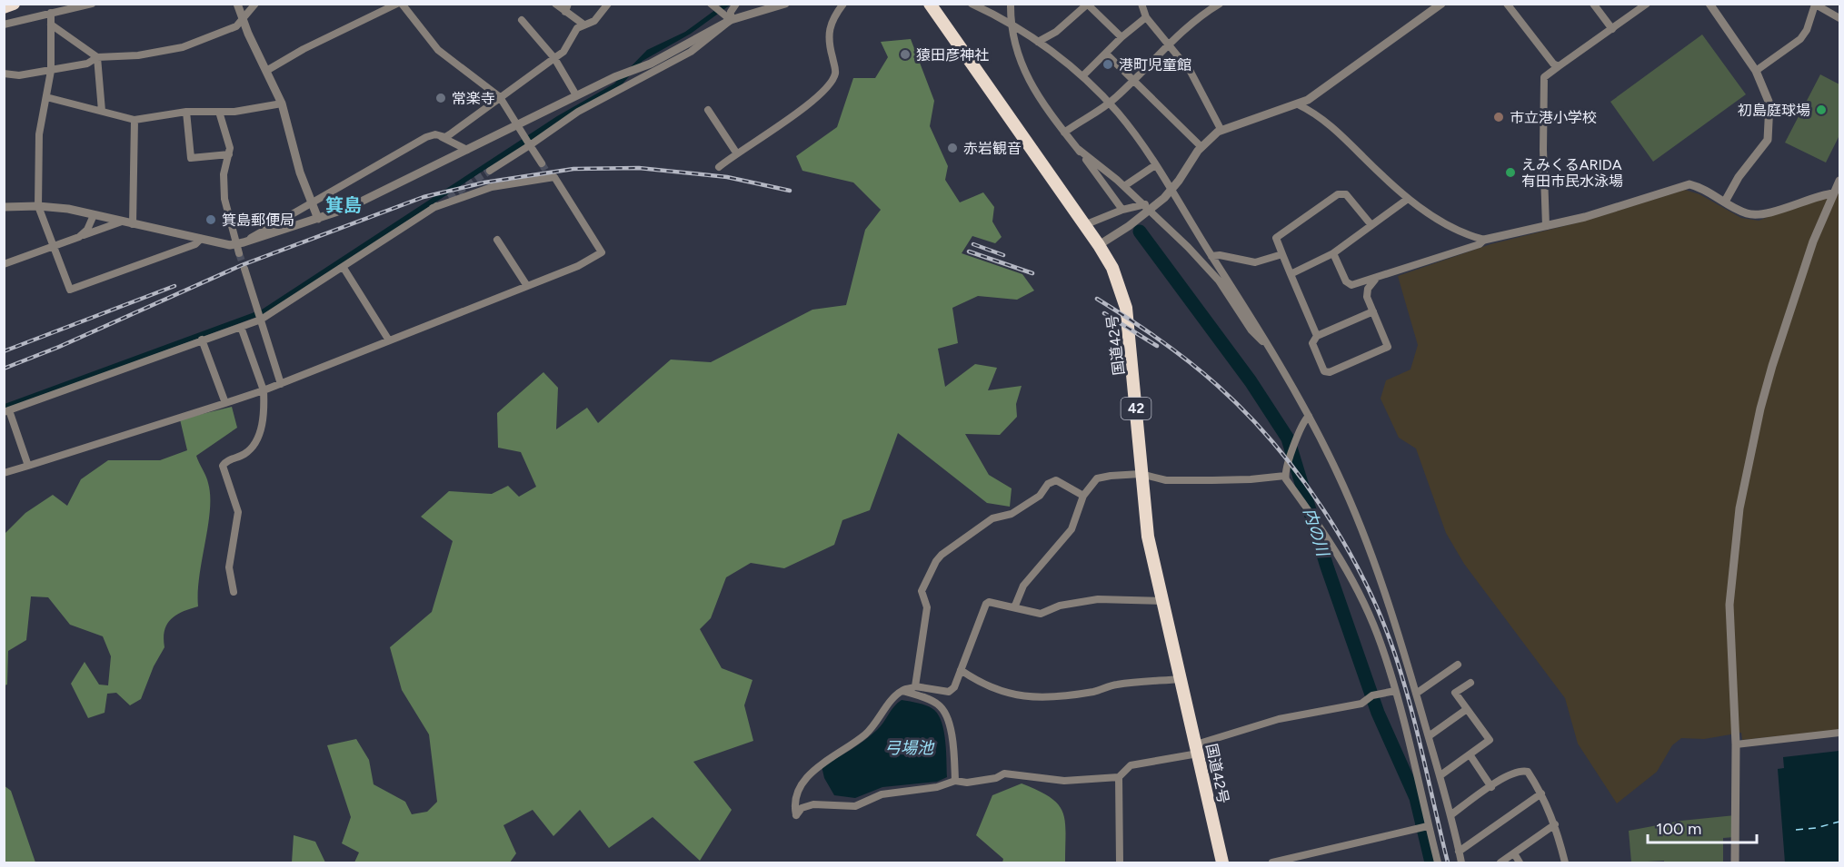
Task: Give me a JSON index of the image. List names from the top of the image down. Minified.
{"streets":{"highway":["国道42号","42"]},"districts":["箕島"],"water":["内の川","弓場池"],"places":["猿田彦神社","港町児童館","常楽寺","初島庭球場","市立港小学校","赤岩観音","えみくるARIDA 有田市民水泳場","箕島郵便局"],"scale_bar":"100 m"}
